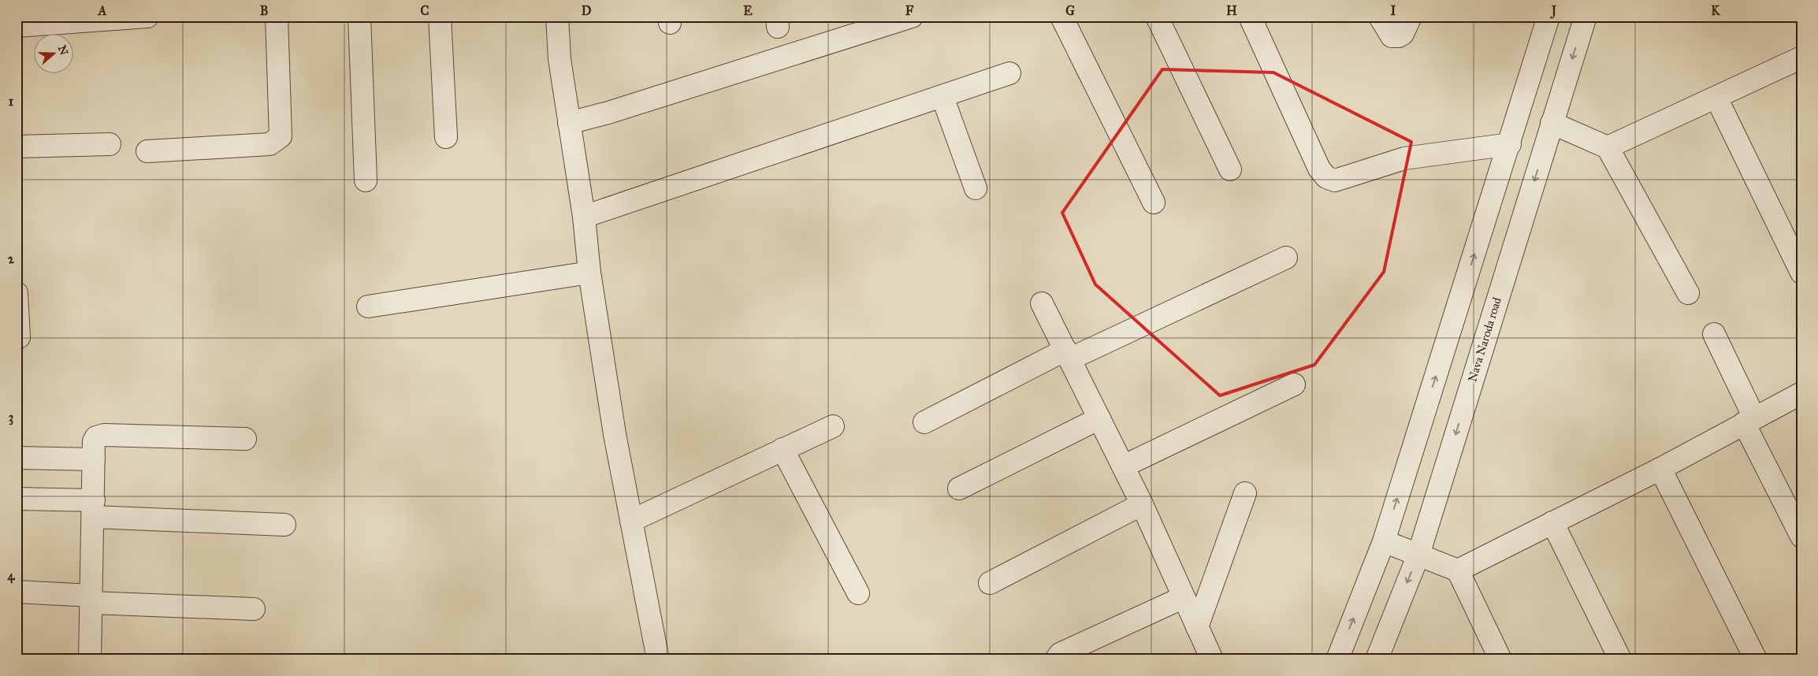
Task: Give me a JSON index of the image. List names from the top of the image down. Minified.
{"streets":{"street":["Nava Naroda road"]},"north":"right","grid":{"columns":["A","B","C","D","E","F","G","H","I","J","K"],"rows":["1","2","3","4"]}}
